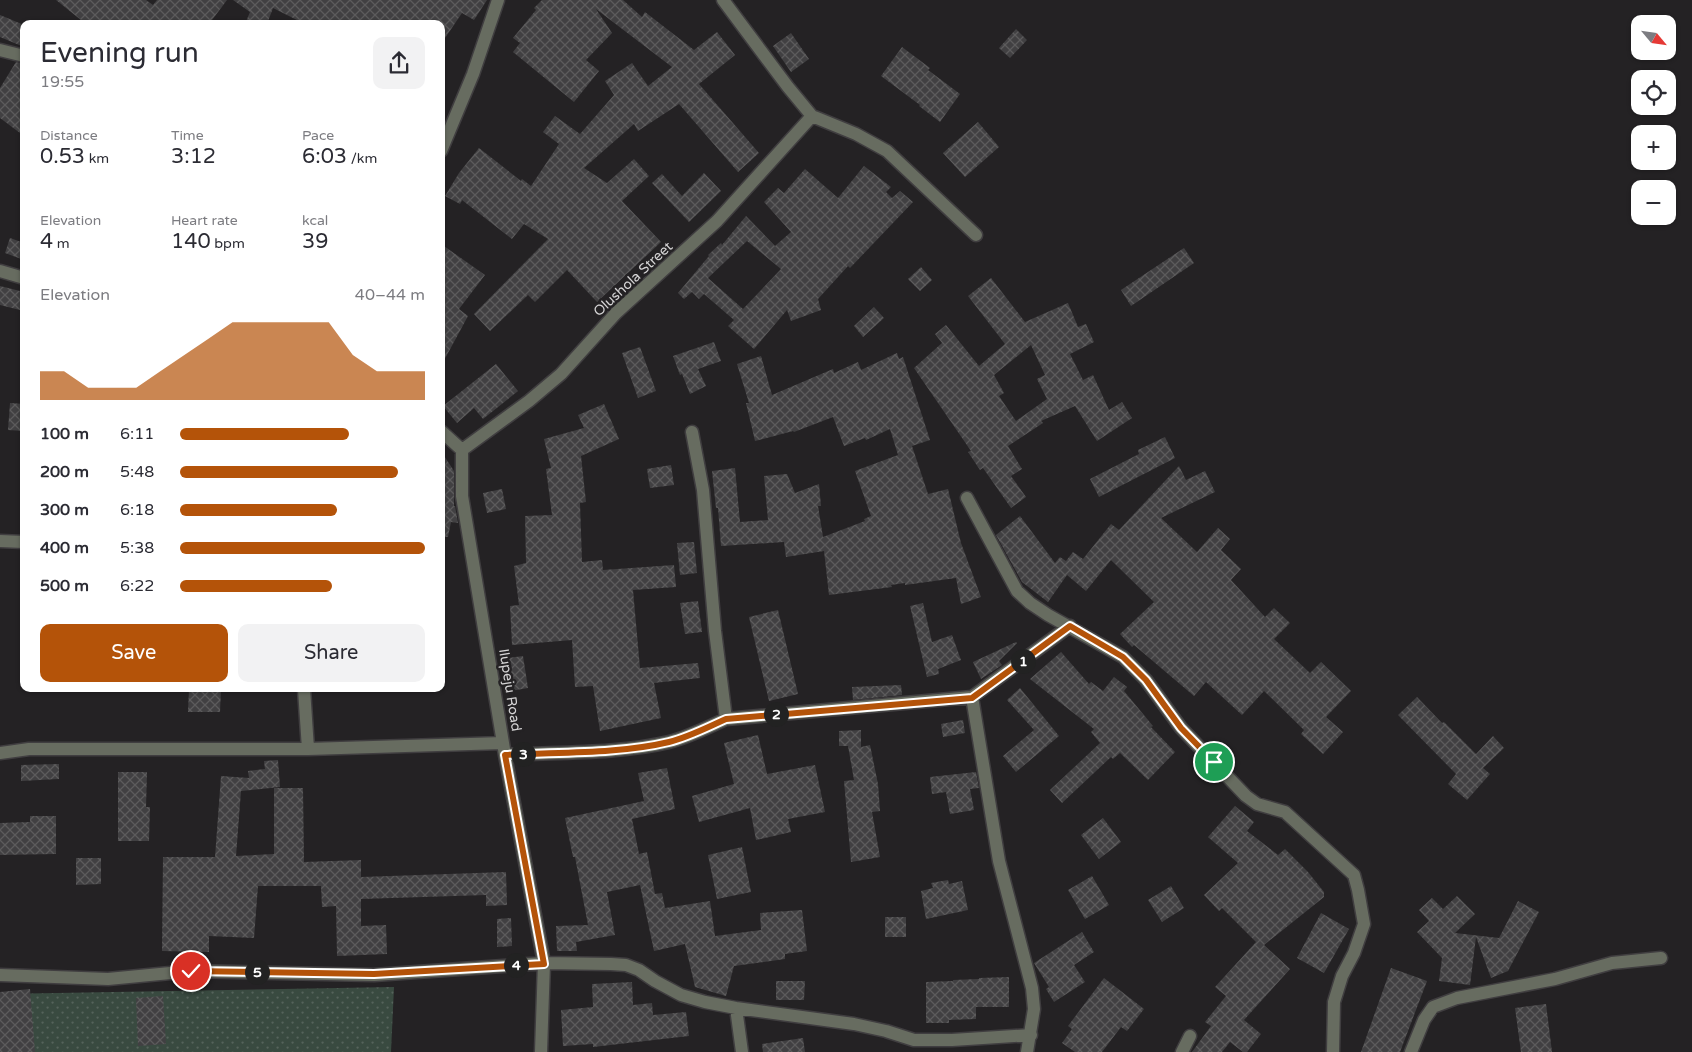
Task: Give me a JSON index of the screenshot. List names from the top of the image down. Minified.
{"streets":{"street":["Olushola Street","Ilupeju Road"]},"crossings":[["Olushola Street","Ilupeju Road"]],"north":"bottom right","page":{"map_buttons":["+","−"],"heading":["Evening run","19:55"],"stats":[["Distance","0.53 km"],["Time","3:12"],["Pace","6:03 /km"],["Elevation","4 m"],["Heart rate","140 bpm"],["kcal","39"]],"chart":["Elevation","40–44 m"],"list":[{"name":"100 m","note":"6:11"},{"name":"200 m","note":"5:48"},{"name":"300 m","note":"6:18"},{"name":"400 m","note":"5:38"},{"name":"500 m","note":"6:22"}],"buttons":["Save","Share"],"pins":["1","2","3","4","5"]}}
